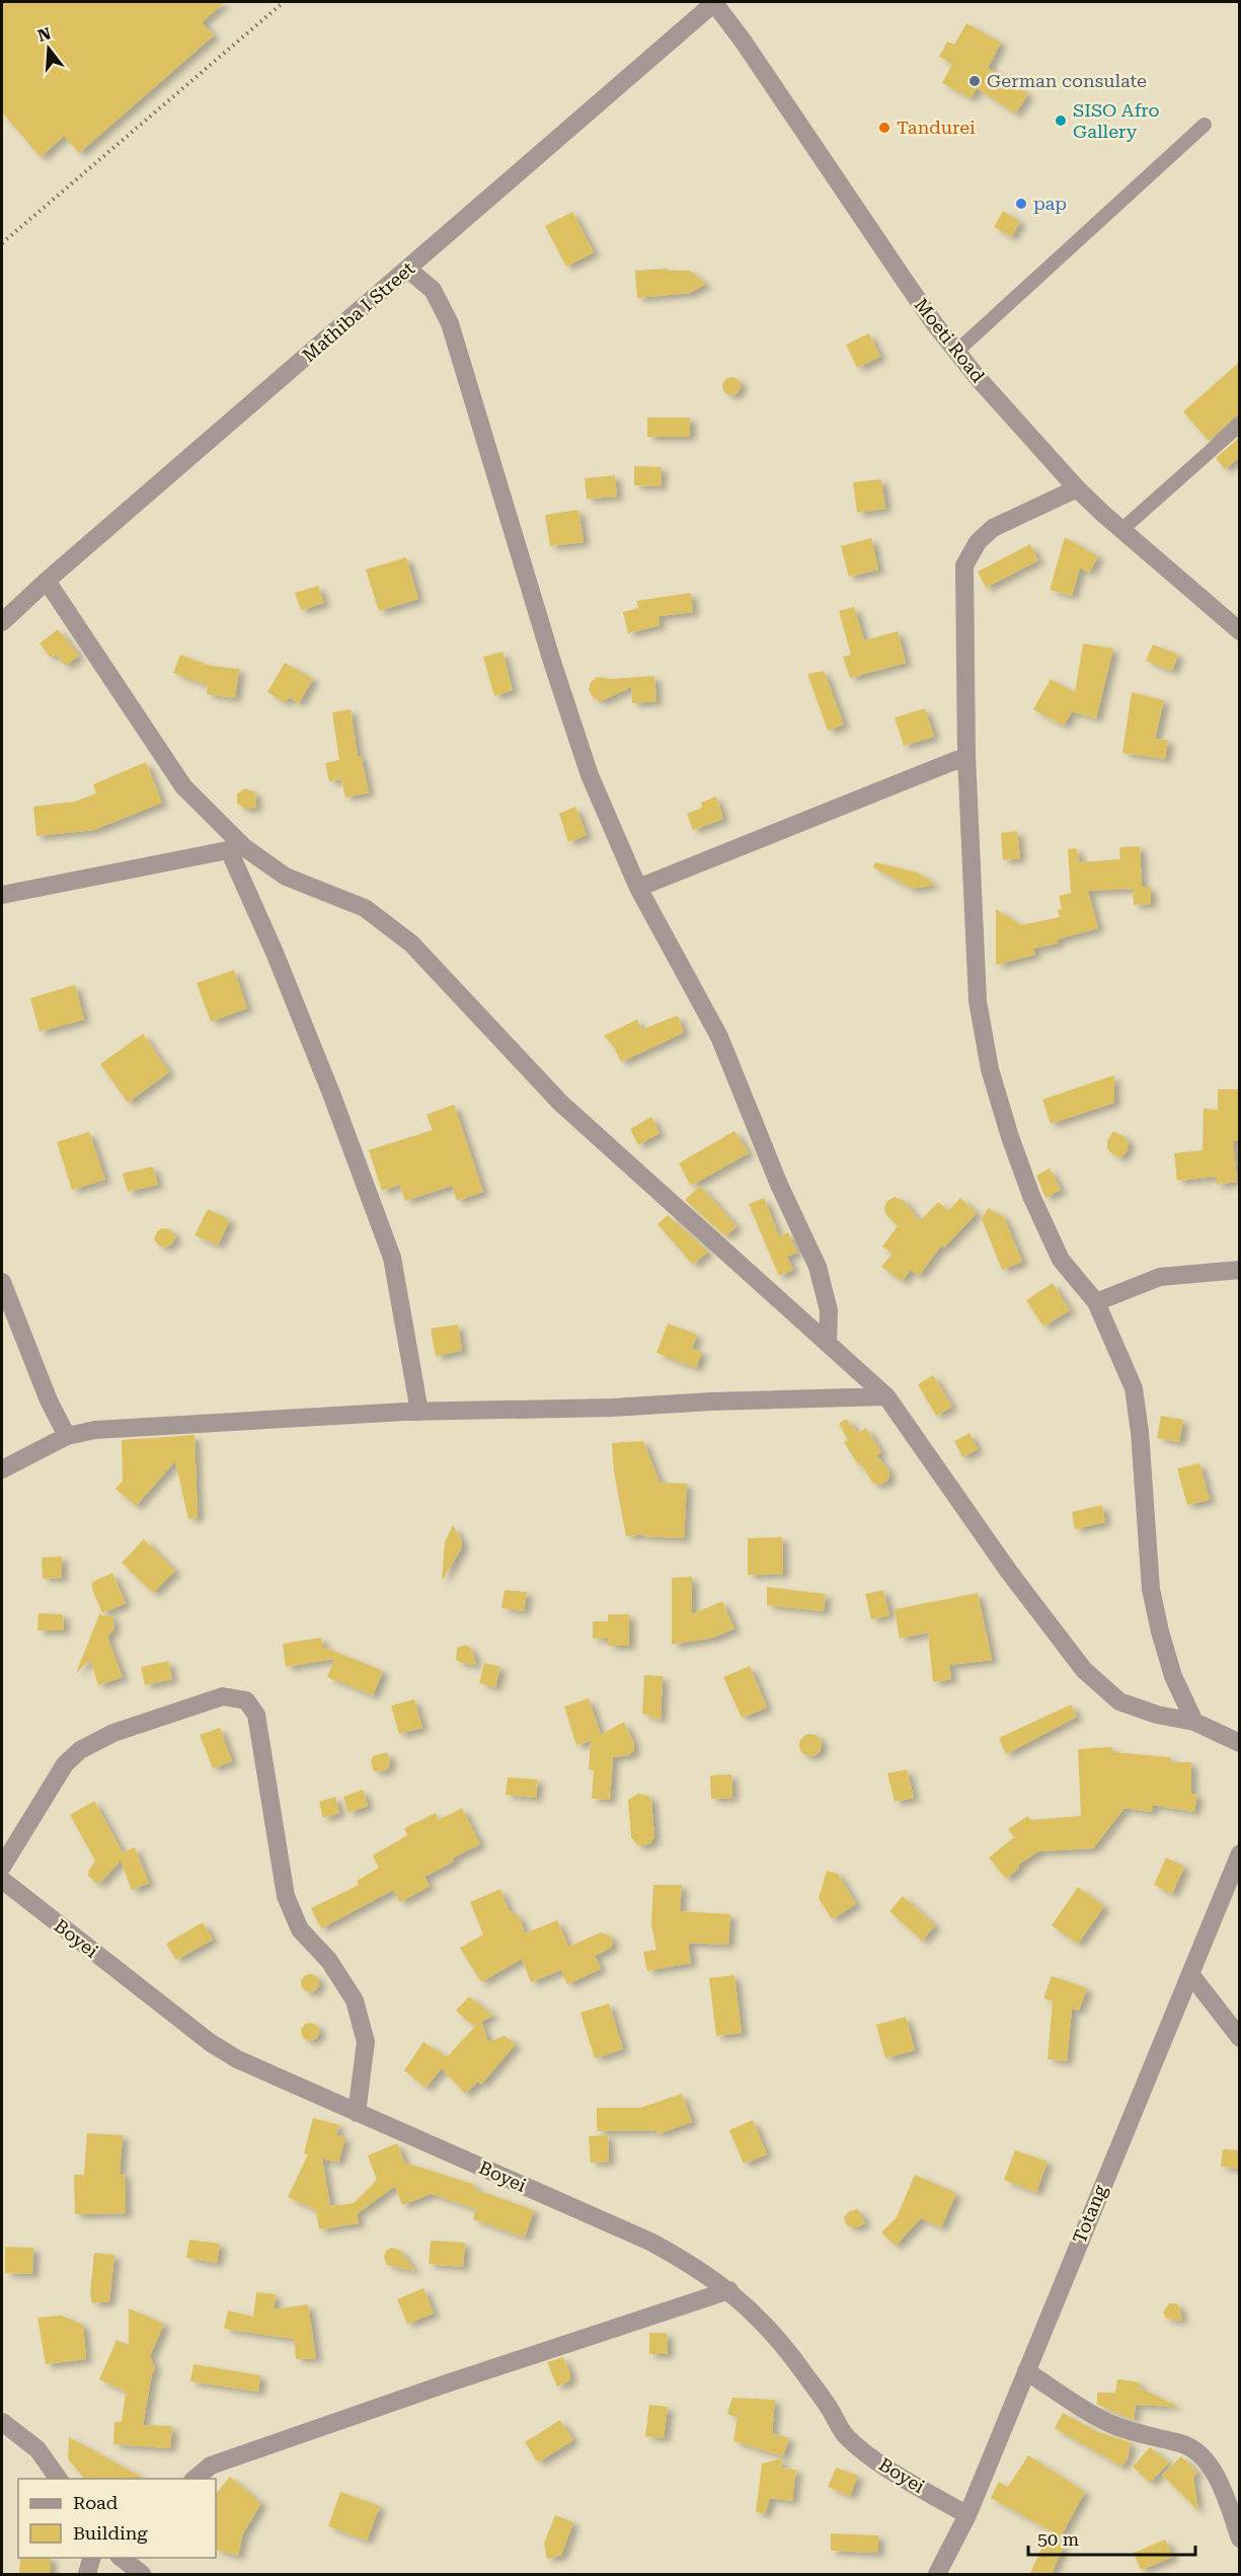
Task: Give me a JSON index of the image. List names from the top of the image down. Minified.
{"streets":{"street":["Mathiba I Street","Moeti Road","Boyei","Totang"]},"crossings":[["Mathiba I Street","Moeti Road"],["Boyei","Totang"]],"places":["German consulate","SISO Afro Gallery","Tandurei","pap"],"legend":["Road","Building"],"scale_bar":"50 m","north":"top"}
